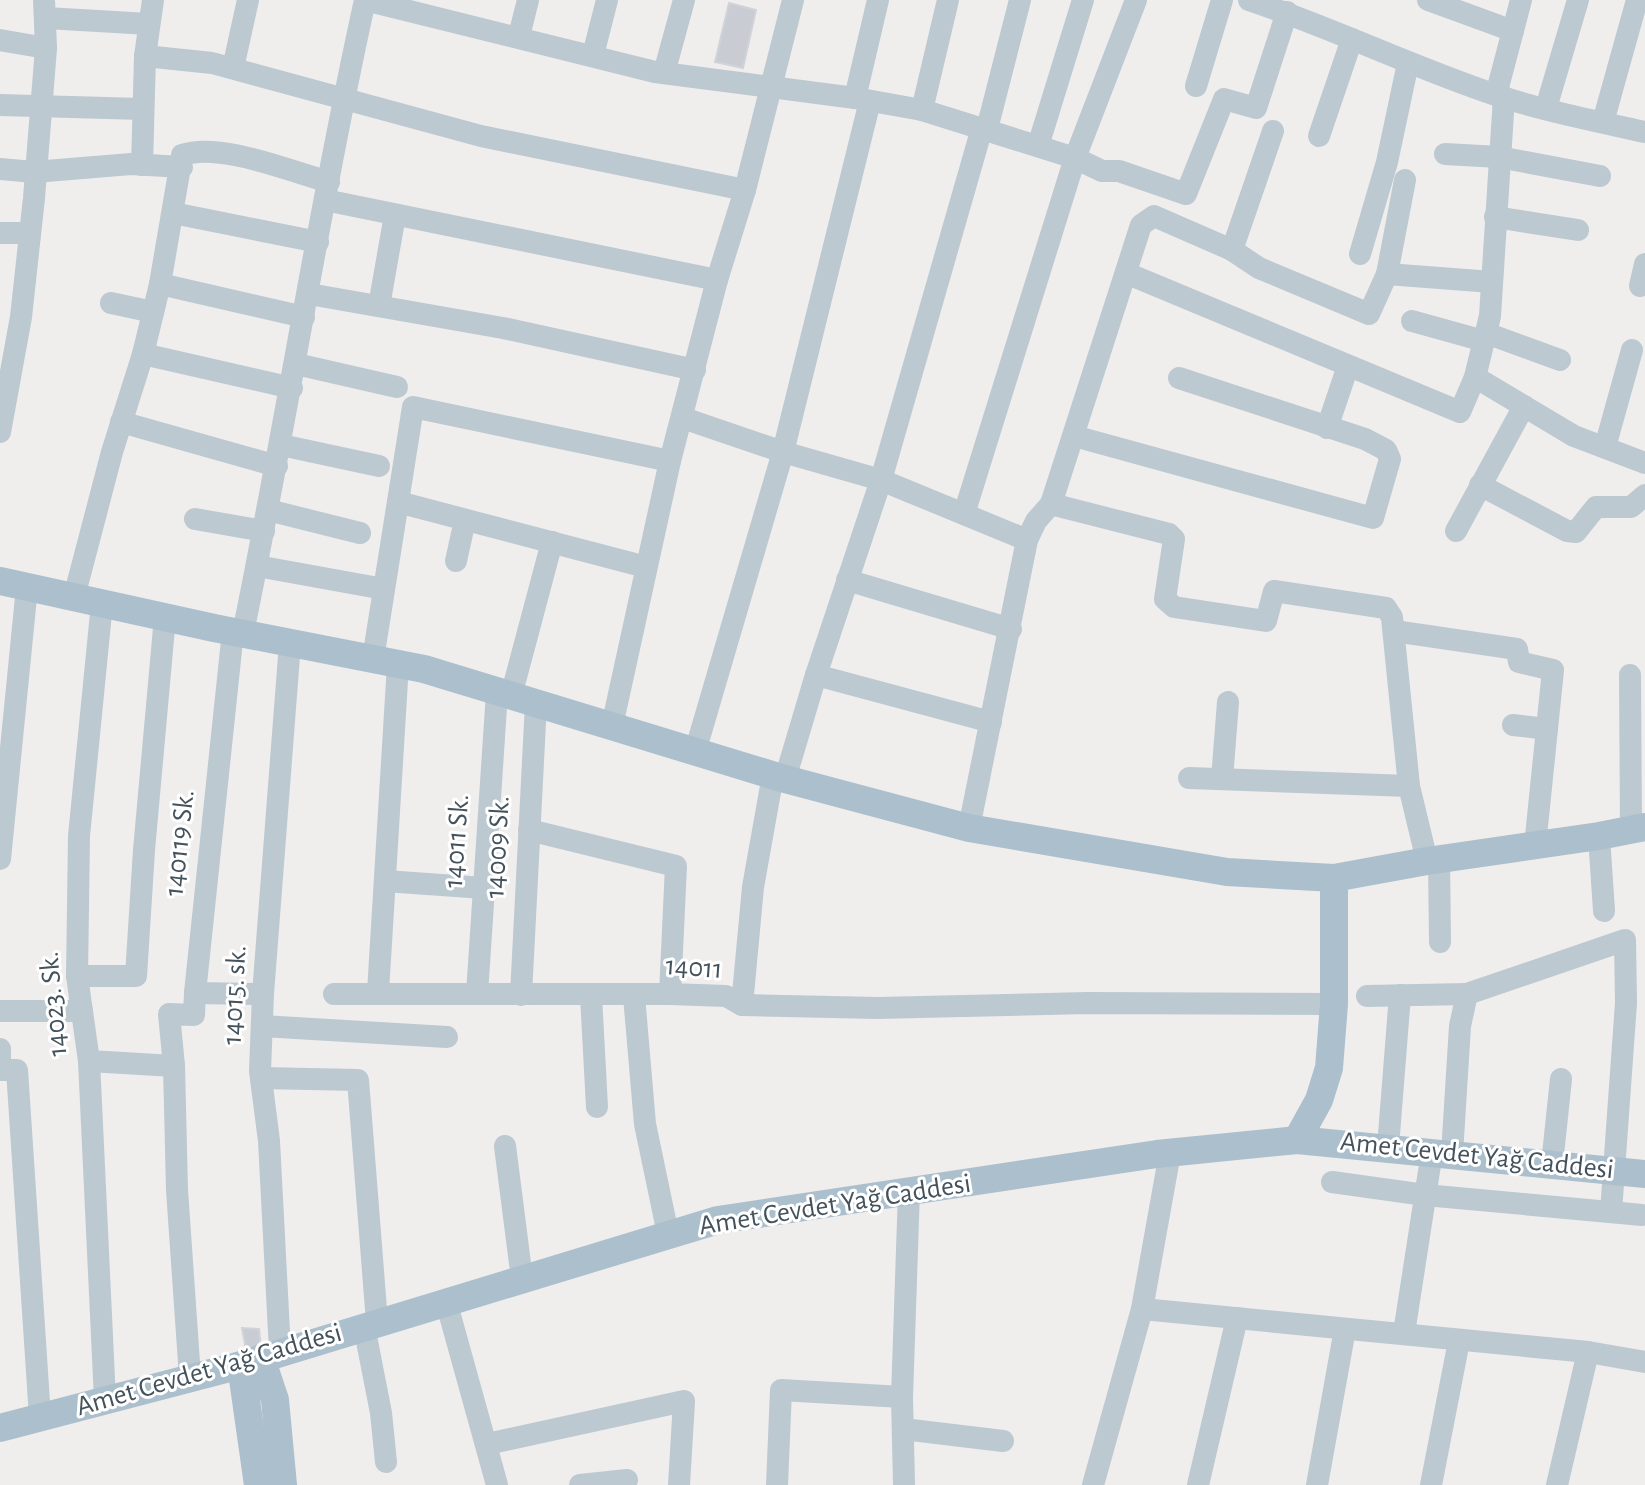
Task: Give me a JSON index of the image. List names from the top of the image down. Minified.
{"streets":{"main road":["Amet Cevdet Yağ Caddesi"],"street":["14011 Sk.","140119 Sk.","14009 Sk.","14011","14015. sk.","14023. Sk."]},"crossings":[["14011 Sk.","14009 Sk."],["14011 Sk.","14011"],["14009 Sk.","14011"],["14015. sk.","Amet Cevdet Yağ Caddesi"],["14023. Sk.","Amet Cevdet Yağ Caddesi"]]}
